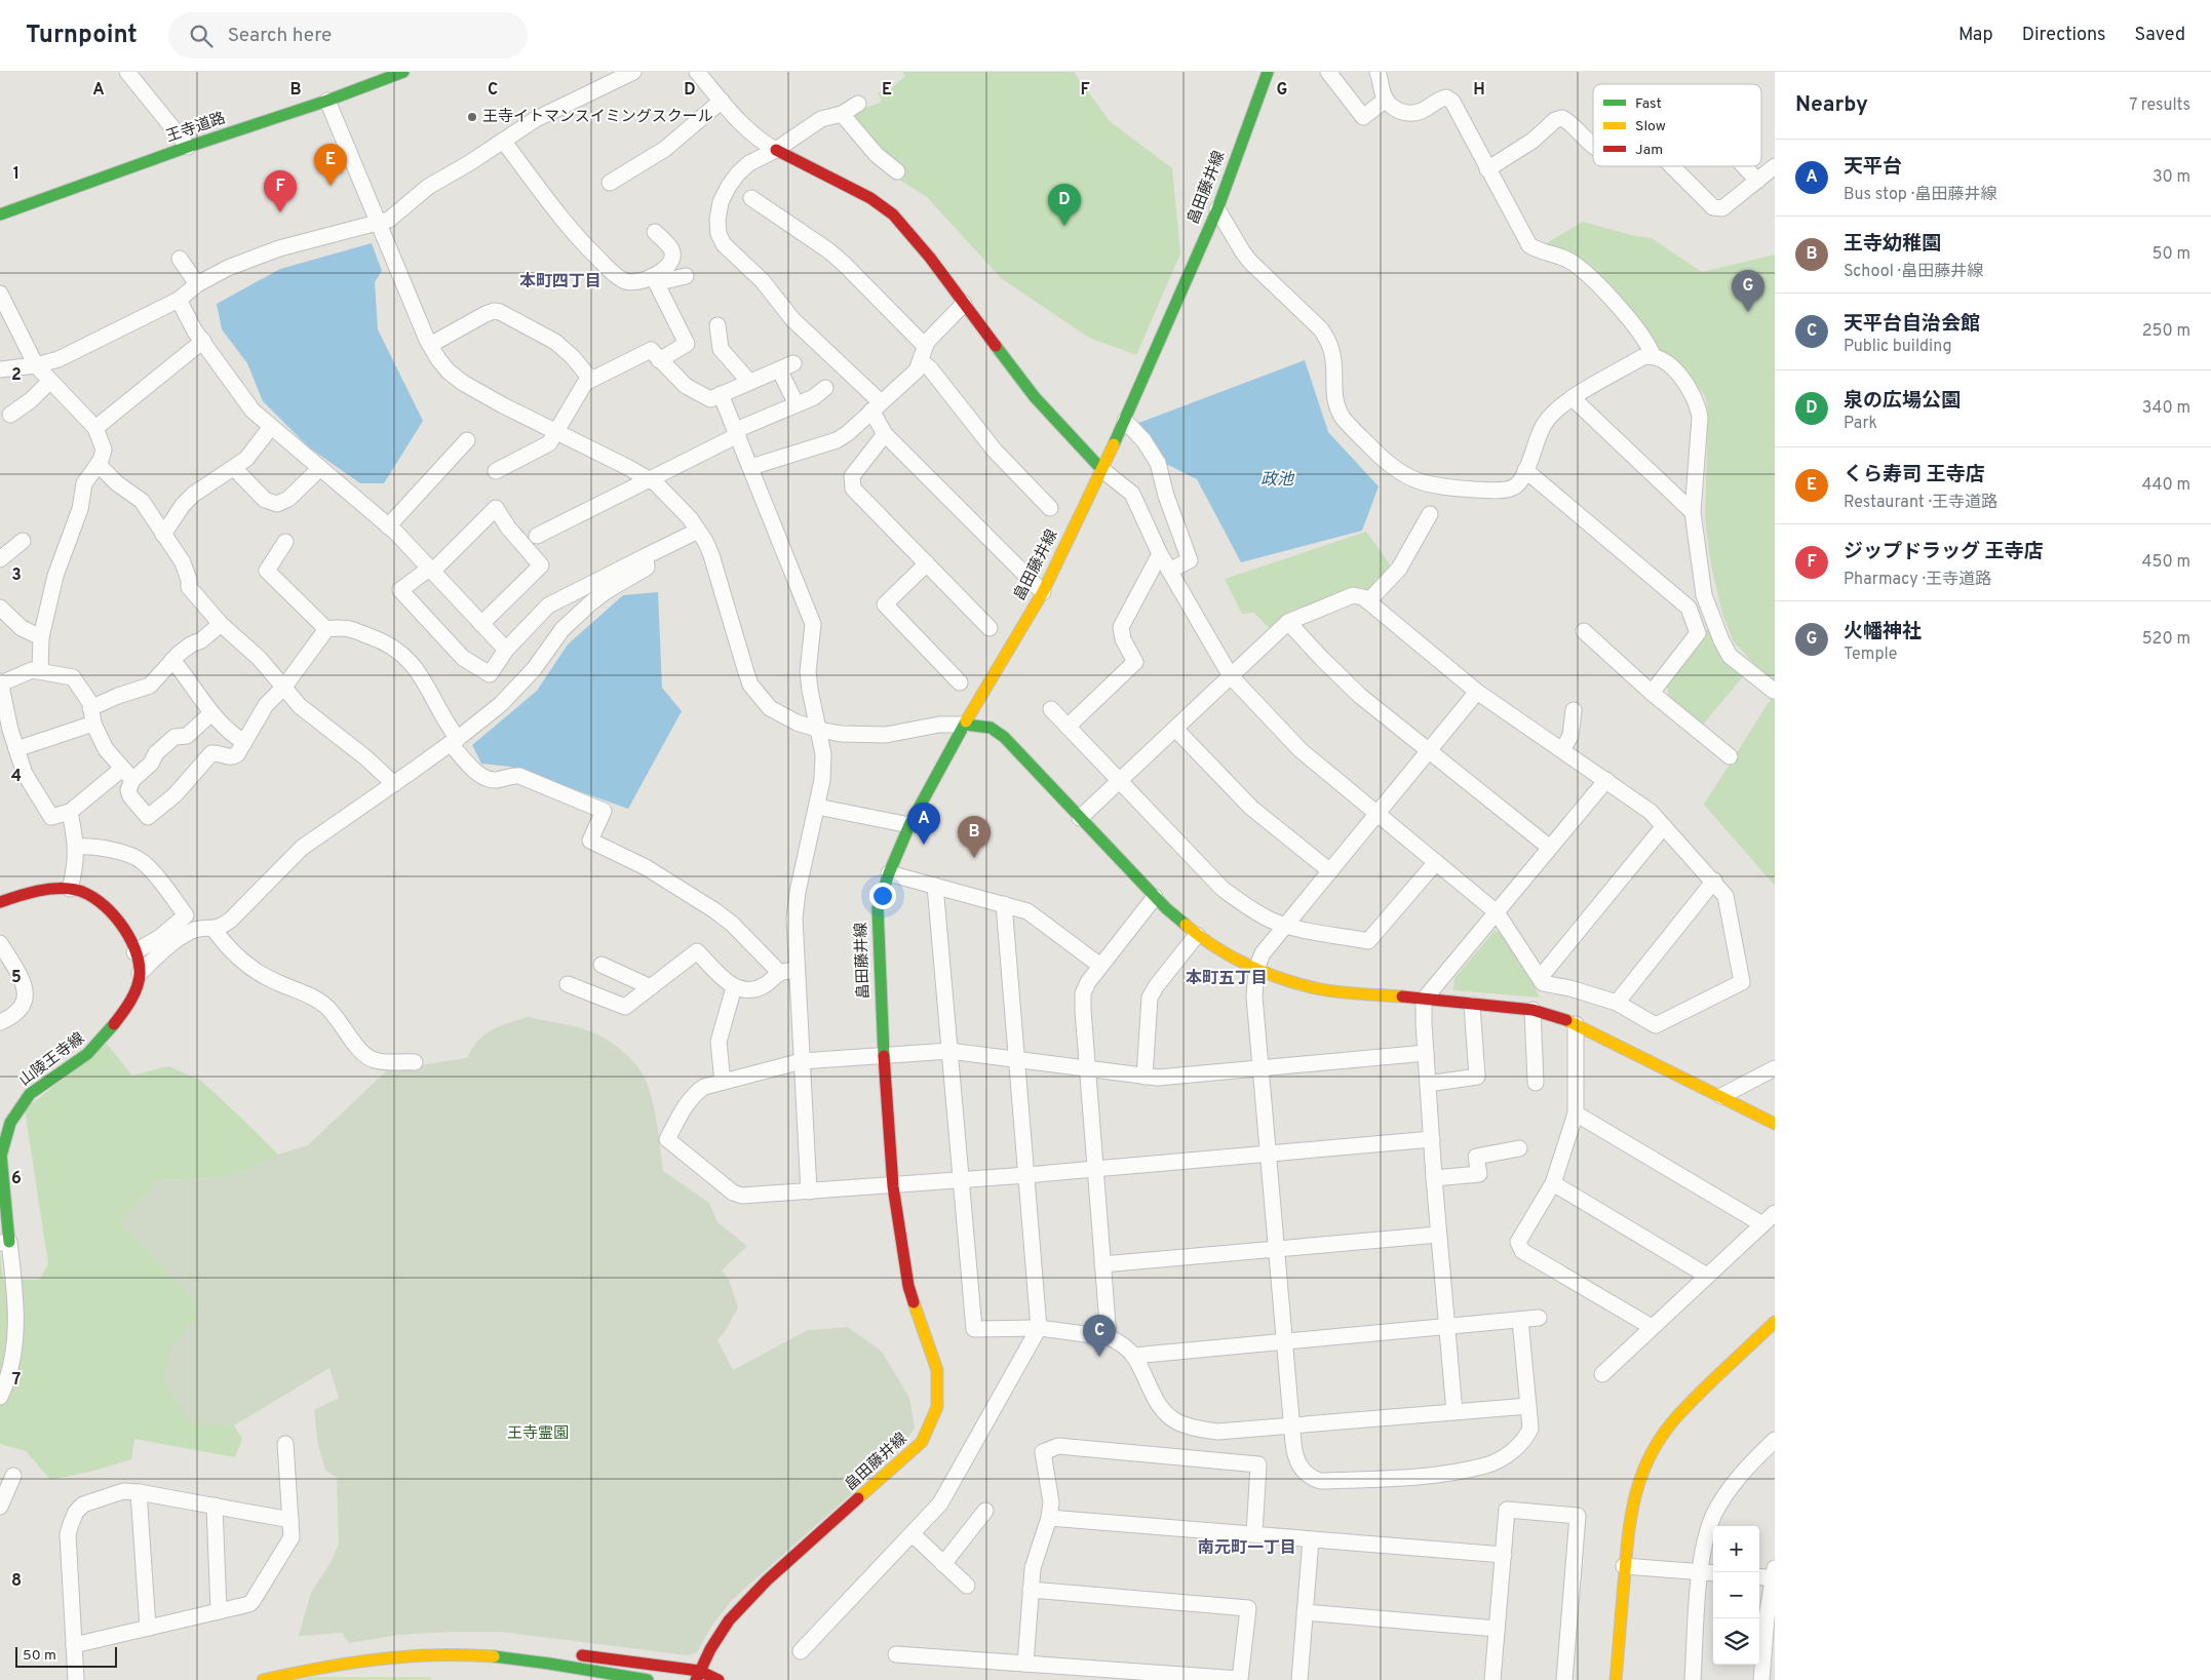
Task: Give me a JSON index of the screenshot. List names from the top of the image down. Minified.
{"streets":{"main road":["王寺道路","畠田藤井線","山陵王寺線"]},"districts":["本町四丁目","本町五丁目","南元町一丁目"],"water":["政池"],"parks":["王寺霊園"],"places":["王寺イトマンスイミングスクール"],"legend":["Fast","Slow","Jam"],"scale_bar":"50 m","page":{"header":"Turnpoint","search":"Search here","nav":["Map","Directions","Saved"],"heading":["Nearby","7 results"],"list":[{"mark":"A","name":"天平台","note":"Bus stop · 畠田藤井線","value":"30 m"},{"mark":"B","name":"王寺幼稚園","note":"School · 畠田藤井線","value":"50 m"},{"mark":"C","name":"天平台自治会館","note":"Public building","value":"250 m"},{"mark":"D","name":"泉の広場公園","note":"Park","value":"340 m"},{"mark":"E","name":"くら寿司 王寺店","note":"Restaurant · 王寺道路","value":"440 m"},{"mark":"F","name":"ジップドラッグ 王寺店","note":"Pharmacy · 王寺道路","value":"450 m"},{"mark":"G","name":"火幡神社","note":"Temple","value":"520 m"}],"pins":["E","F","D","G","A","B","C"],"map_buttons":["+","−"],"scale":"50 m"},"grid":{"columns":["A","B","C","D","E","F","G","H"],"rows":["1","2","3","4","5","6","7","8"]}}
